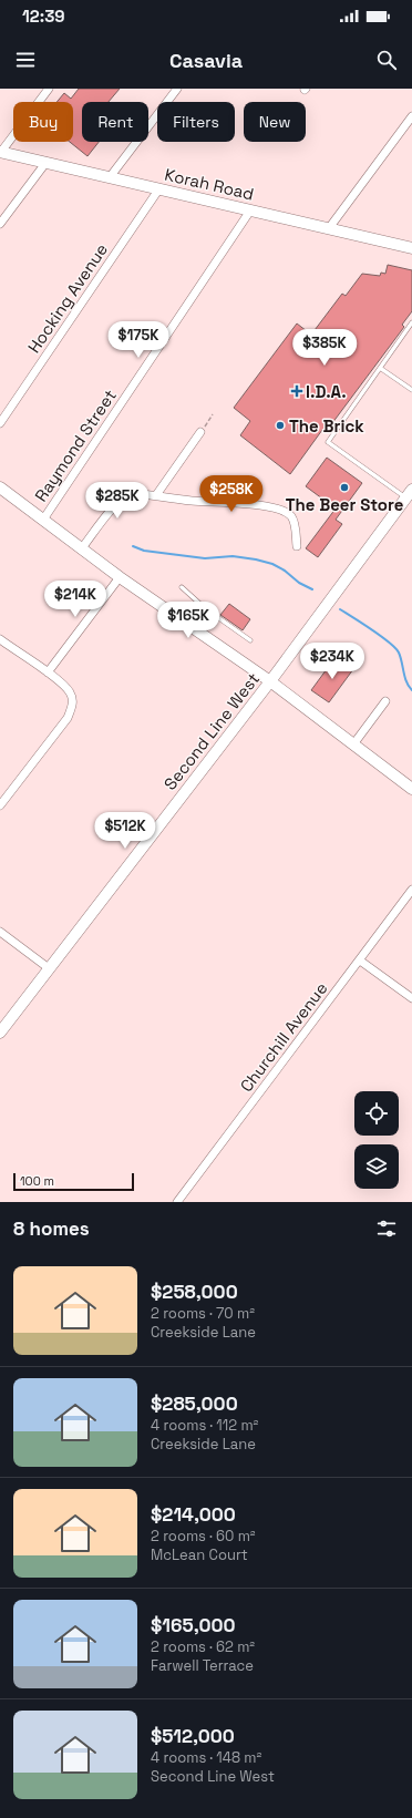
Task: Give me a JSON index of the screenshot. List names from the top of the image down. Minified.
{"streets":{"street":["Korah Road","Hocking Avenue","Raymond Street","Second Line West","Churchill Avenue"]},"crossings":[["Korah Road","Hocking Avenue"],["Korah Road","Raymond Street"]],"places":{"health":["I.D.A."],"other":["The Brick","The Beer Store"]},"scale_bar":"100 m","page":{"status":"12:39","header":"Casavia","chip":["Buy","Rent","Filters","New"],"price":["$175K","$385K","$258K","$285K","$214K","$165K","$234K","$512K"],"scale":"100 m","heading":"8 homes","list":[{"name":"$258,000","note":"2 rooms · 70 m² · Creekside Lane"},{"name":"$285,000","note":"4 rooms · 112 m² · Creekside Lane"},{"name":"$214,000","note":"2 rooms · 60 m² · McLean Court"},{"name":"$165,000","note":"2 rooms · 62 m² · Farwell Terrace"},{"name":"$512,000","note":"4 rooms · 148 m² · Second Line West"}]}}
